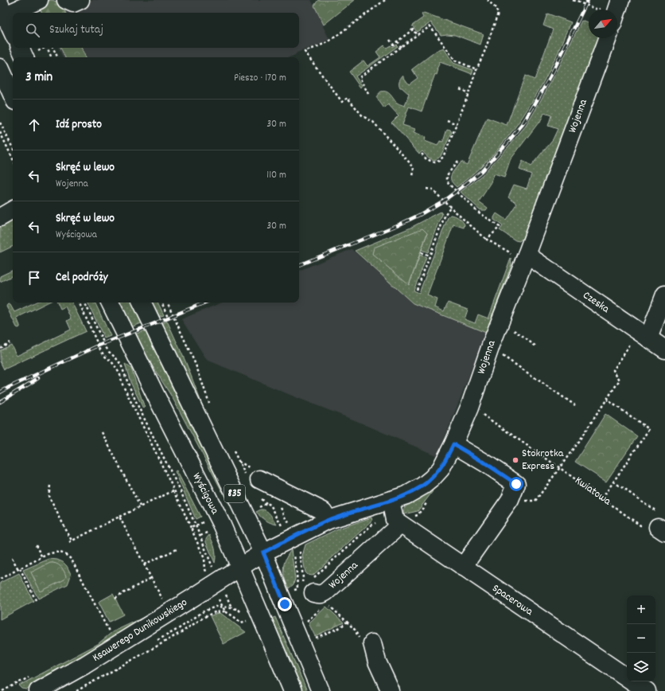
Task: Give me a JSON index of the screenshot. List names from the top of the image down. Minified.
{"streets":{"street":["Wojenna","Czeska","Wyścigowa","835","Spacerowa","Ksawerego Dunikowskiego"],"path":["Kwiatowa"]},"crossings":[["Wojenna","Czeska"],["Wojenna","Wyścigowa"],["Wojenna","835"],["Wojenna","Spacerowa"],["Wojenna","Ksawerego Dunikowskiego"],["Wyścigowa","Ksawerego Dunikowskiego"]],"places":["Stokrotka Express"],"north":"top right","page":{"search":"Szukaj tutaj","heading":["3 min","Pieszo · 170 m"],"list":[["Idź prosto","30 m"],["Skręć w lewo","Wojenna","110 m"],["Skręć w lewo","Wyścigowa","30 m"],"Cel podróży"],"map_buttons":["+","−"]}}
